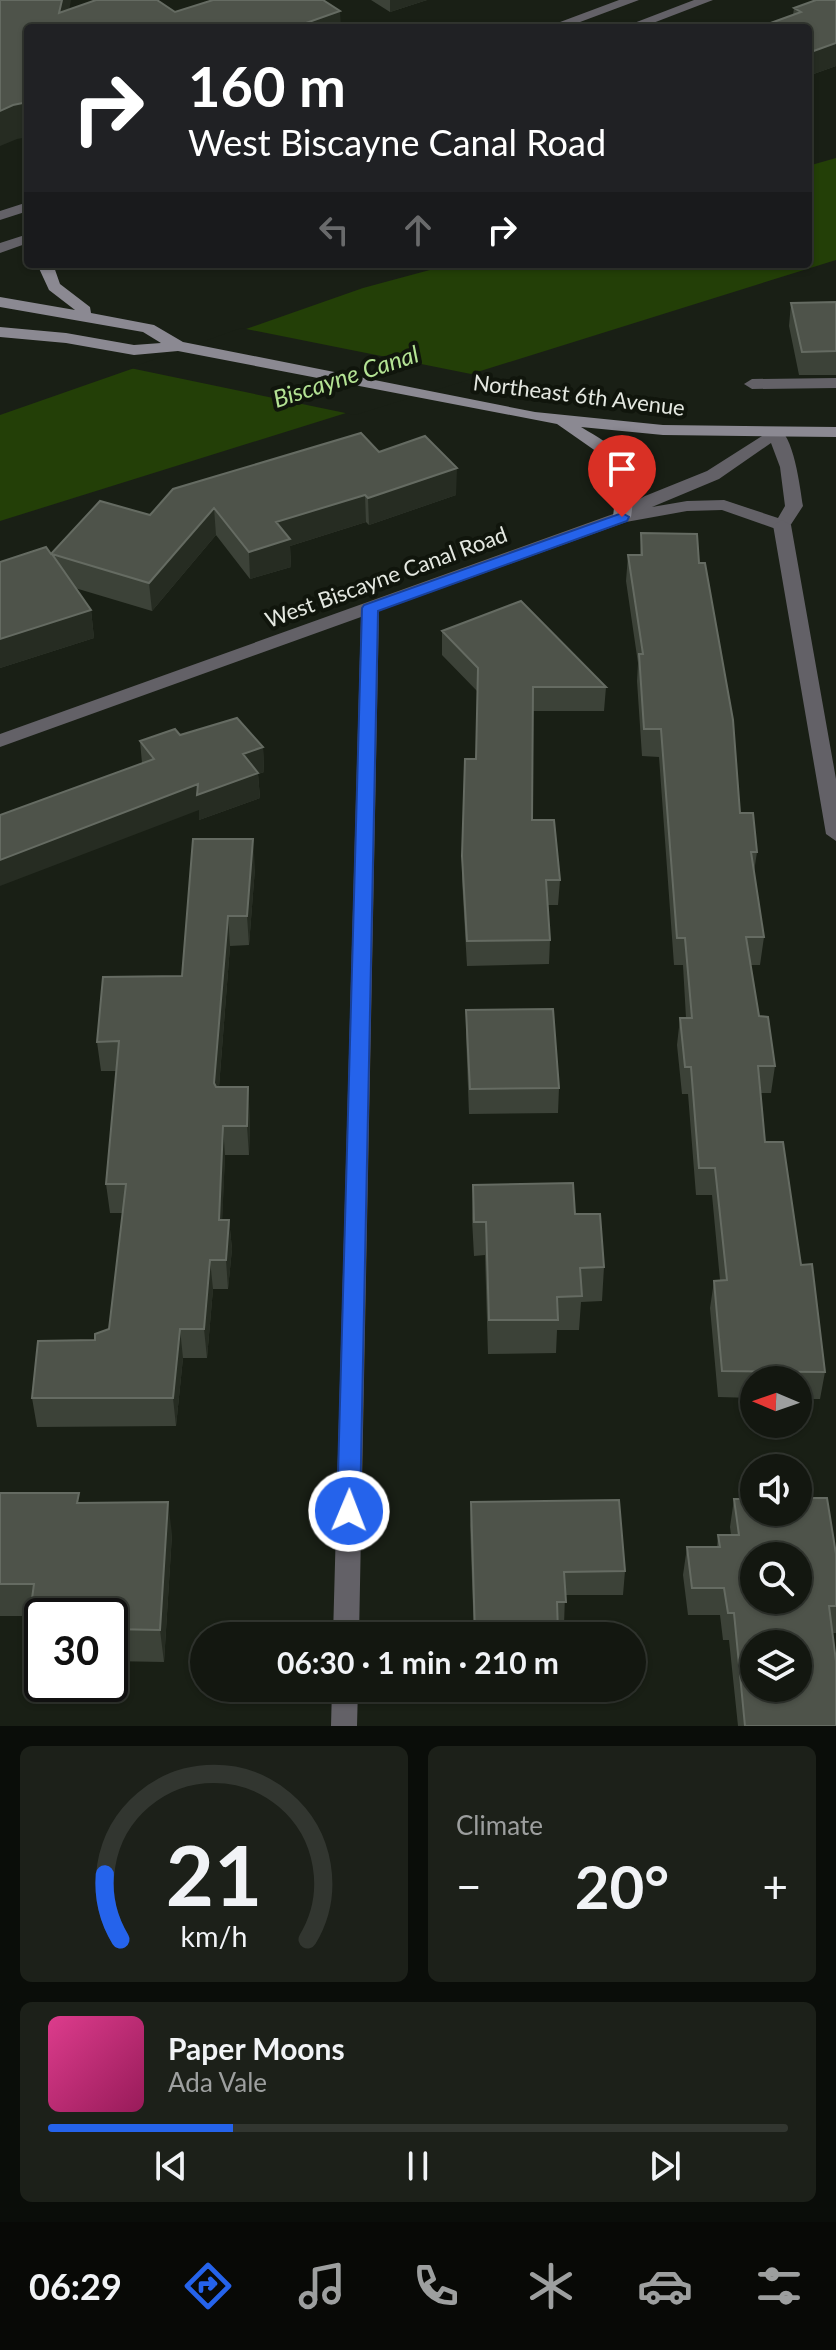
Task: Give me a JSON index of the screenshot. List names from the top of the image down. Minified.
{"streets":{"main road":["Northeast 6th Avenue"],"street":["West Biscayne Canal Road"]},"crossings":[["Northeast 6th Avenue","West Biscayne Canal Road"]],"water":["Biscayne Canal"],"north":"left","page":{"turn":["160 m","West Biscayne Canal Road"],"limit":"30","trip":"06:30 · 1 min · 210 m","tile":"Climate","heat":["−","20°","+"],"song":["Paper Moons","Ada Vale"],"tabs":"06:29","gauge":["21","km/h"]}}
